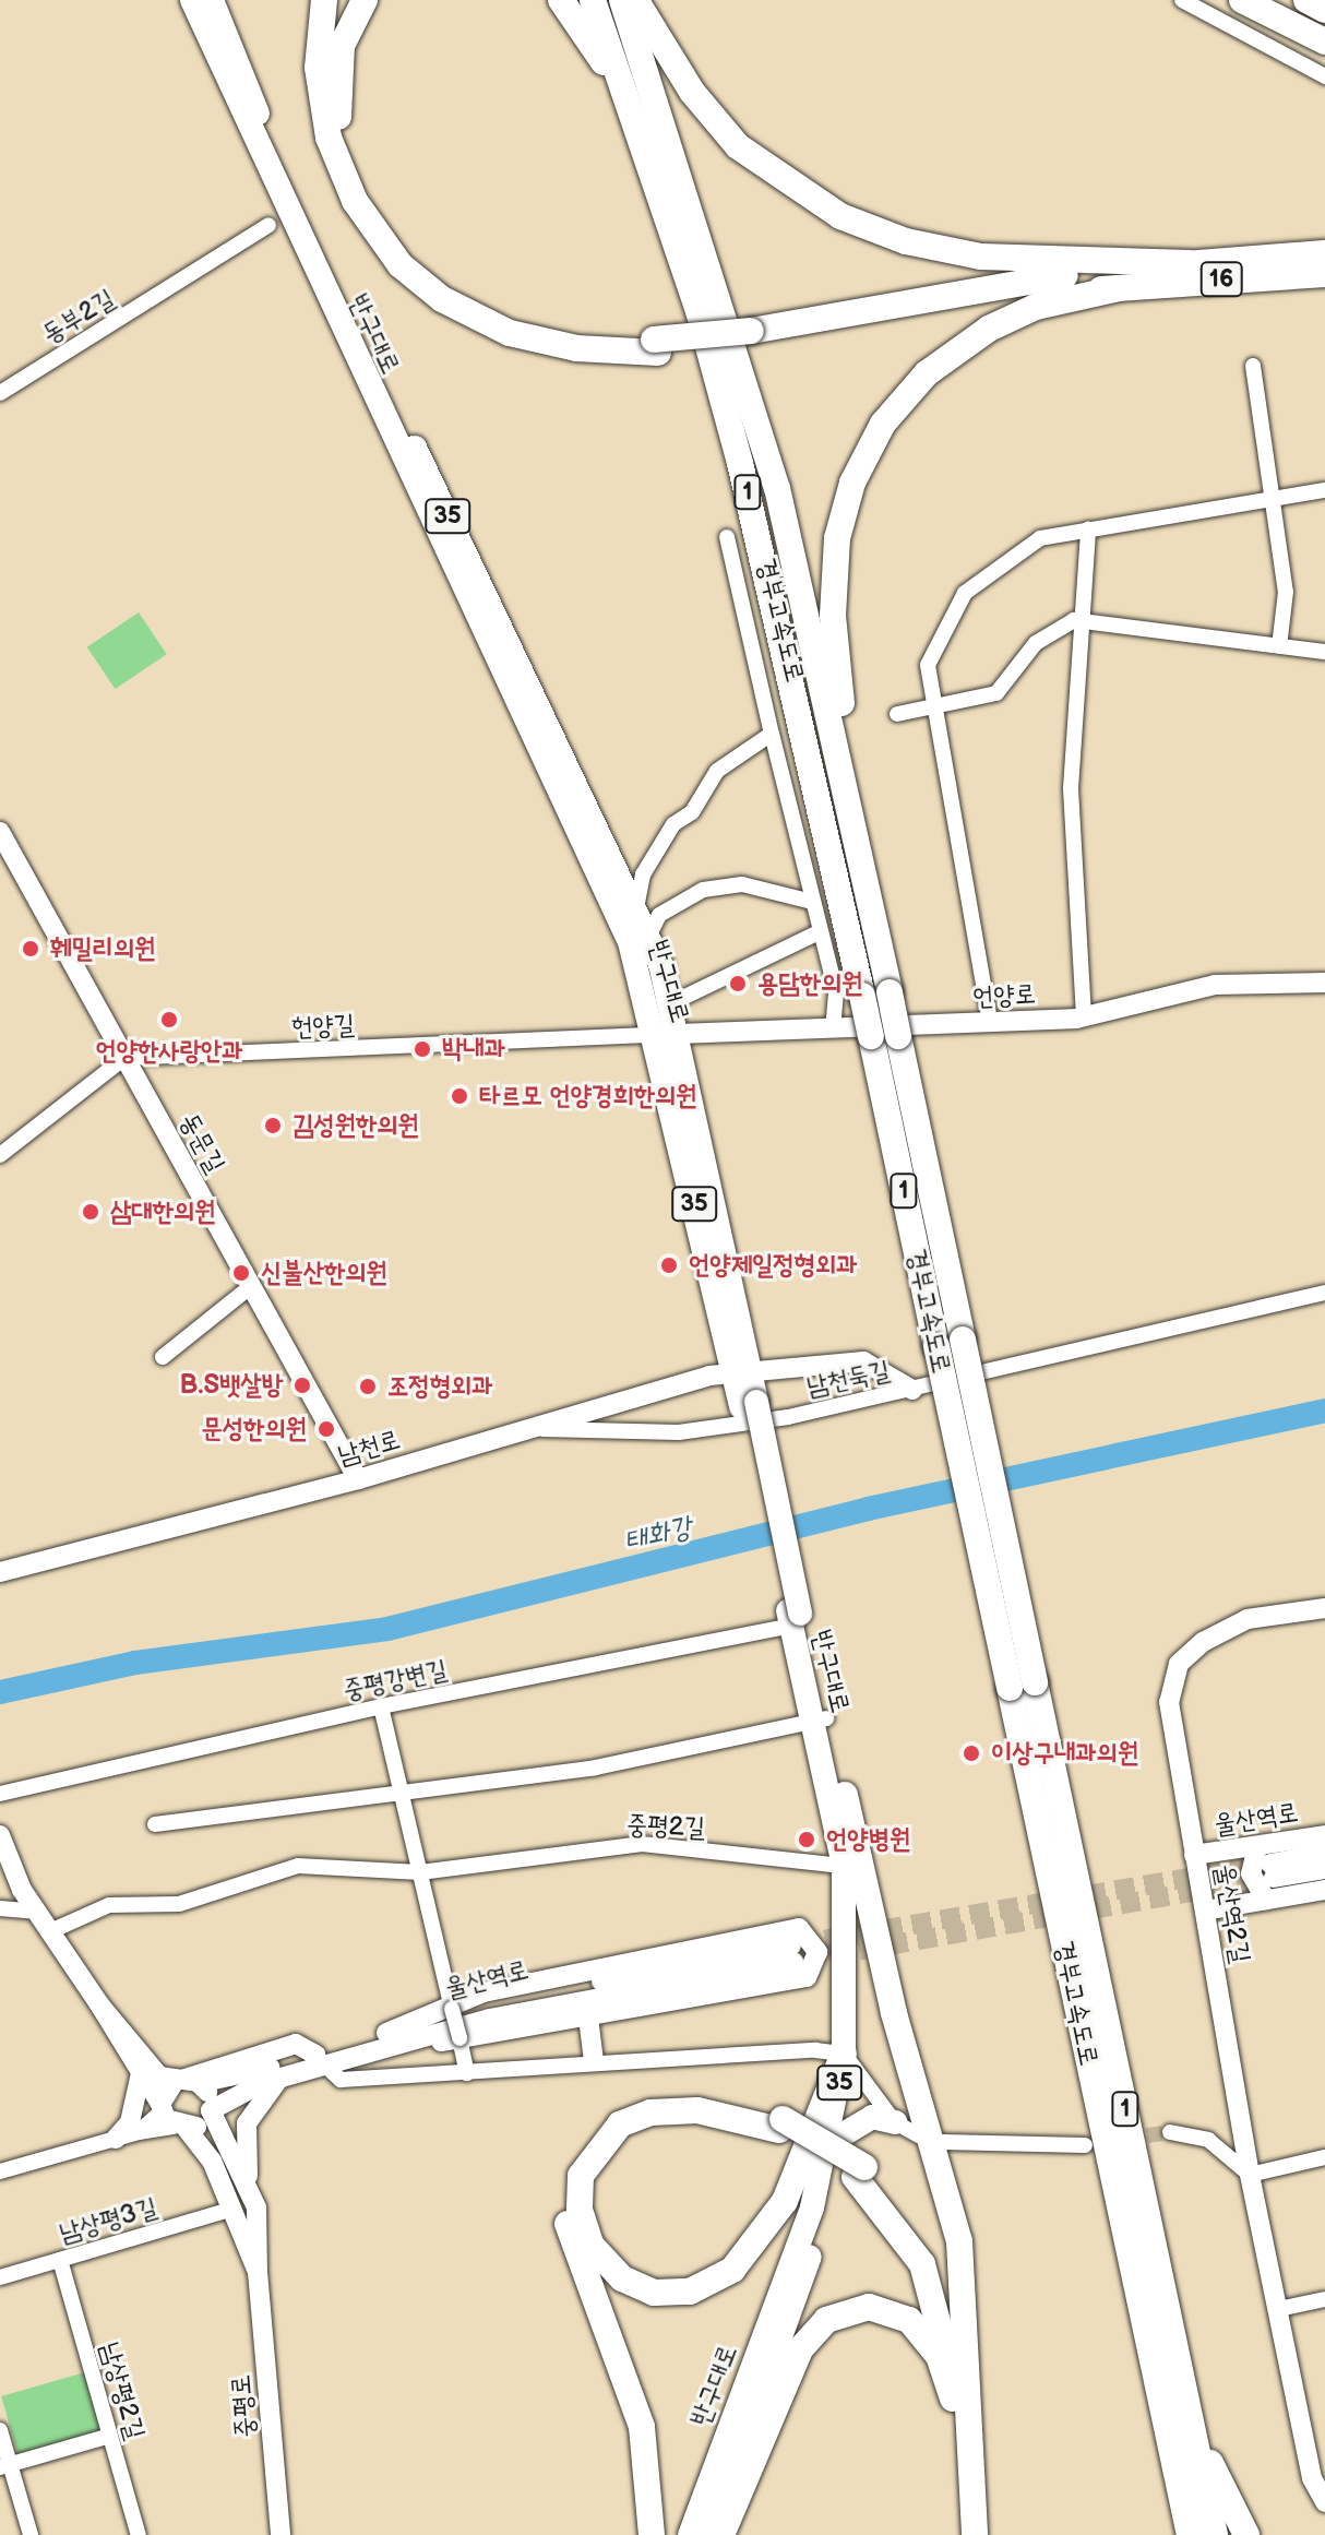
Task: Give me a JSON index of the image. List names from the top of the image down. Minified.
{"streets":{"highway":["16","1","경부고속도로"],"main road":["반구대로","35","언양로","동문길","남천로","울산역로","울산역2길","중평로"],"street":["동부2길","헌양길","남천둑길","중평강변길","중평2길","남상평3길","남상평2길"]},"crossings":[["반구대로","언양로"],["반구대로","헌양길"],["반구대로","남천로"],["반구대로","중평강변길"],["반구대로","중평2길"],["언양로","헌양길"],["헌양길","동문길"],["동문길","남천로"],["남천둑길","남천로"],["울산역로","울산역2길"],["남상평3길","남상평2길"]],"water":["태화강"],"places":["훼밀리의원","용담한의원","언양한사랑안과","박내과","타르모 언양경희한의원","김성원한의원","삼대한의원","언양제일정형외과","신불산한의원","B.S뱃살방","조정형외과","문성한의원","이상구내과의원","언양병원"]}
